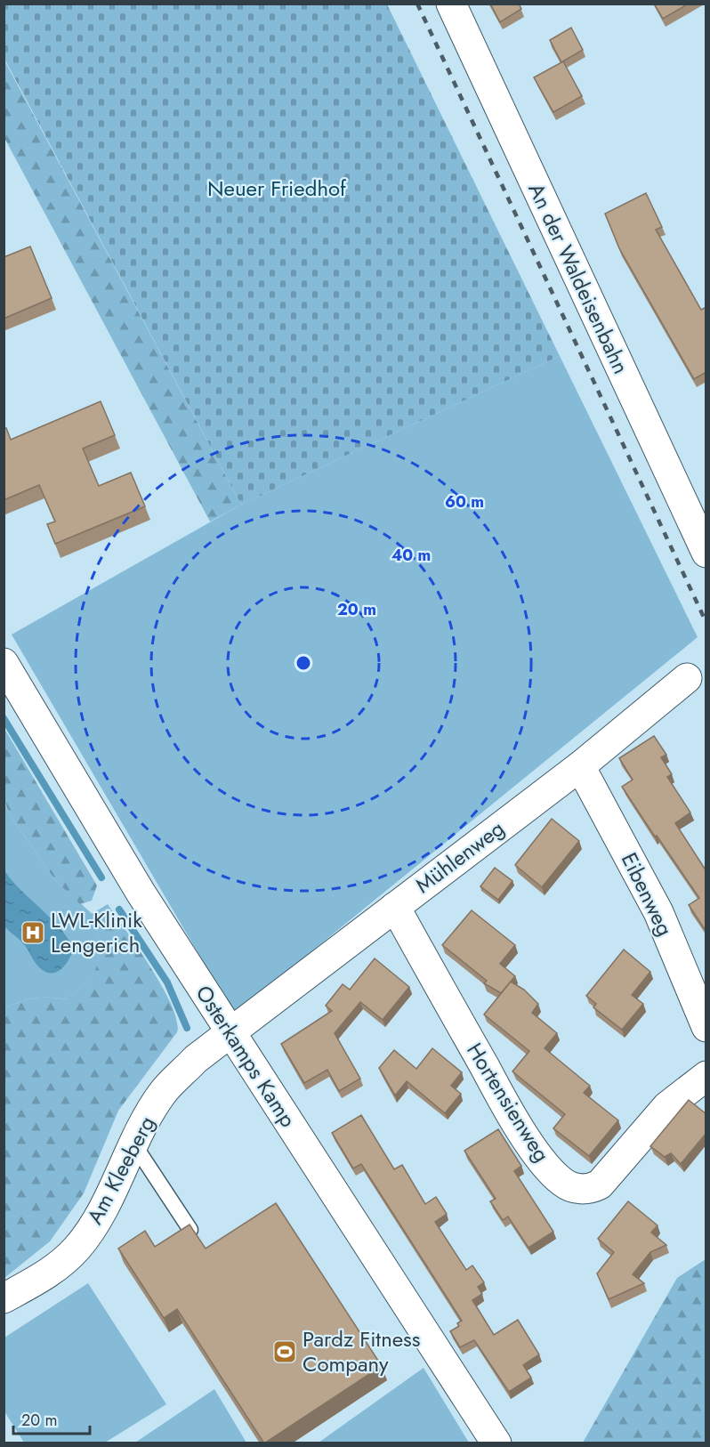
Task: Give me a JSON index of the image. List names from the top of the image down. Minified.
{"streets":{"street":["An der Waldeisenbahn","Mühlenweg","Eibenweg","Osterkamps Kamp","Hortensienweg","Am Kleeberg"]},"crossings":[["Mühlenweg","Eibenweg"],["Mühlenweg","Osterkamps Kamp"],["Mühlenweg","Hortensienweg"],["Mühlenweg","Am Kleeberg"],["Osterkamps Kamp","Am Kleeberg"]],"parks":["Neuer Friedhof"],"places":{"hospital":["LWL-Klinik Lengerich"],"sports":["Pardz Fitness Company"]},"scale_bar":"20 m","rings":["60 m","40 m","20 m"]}
